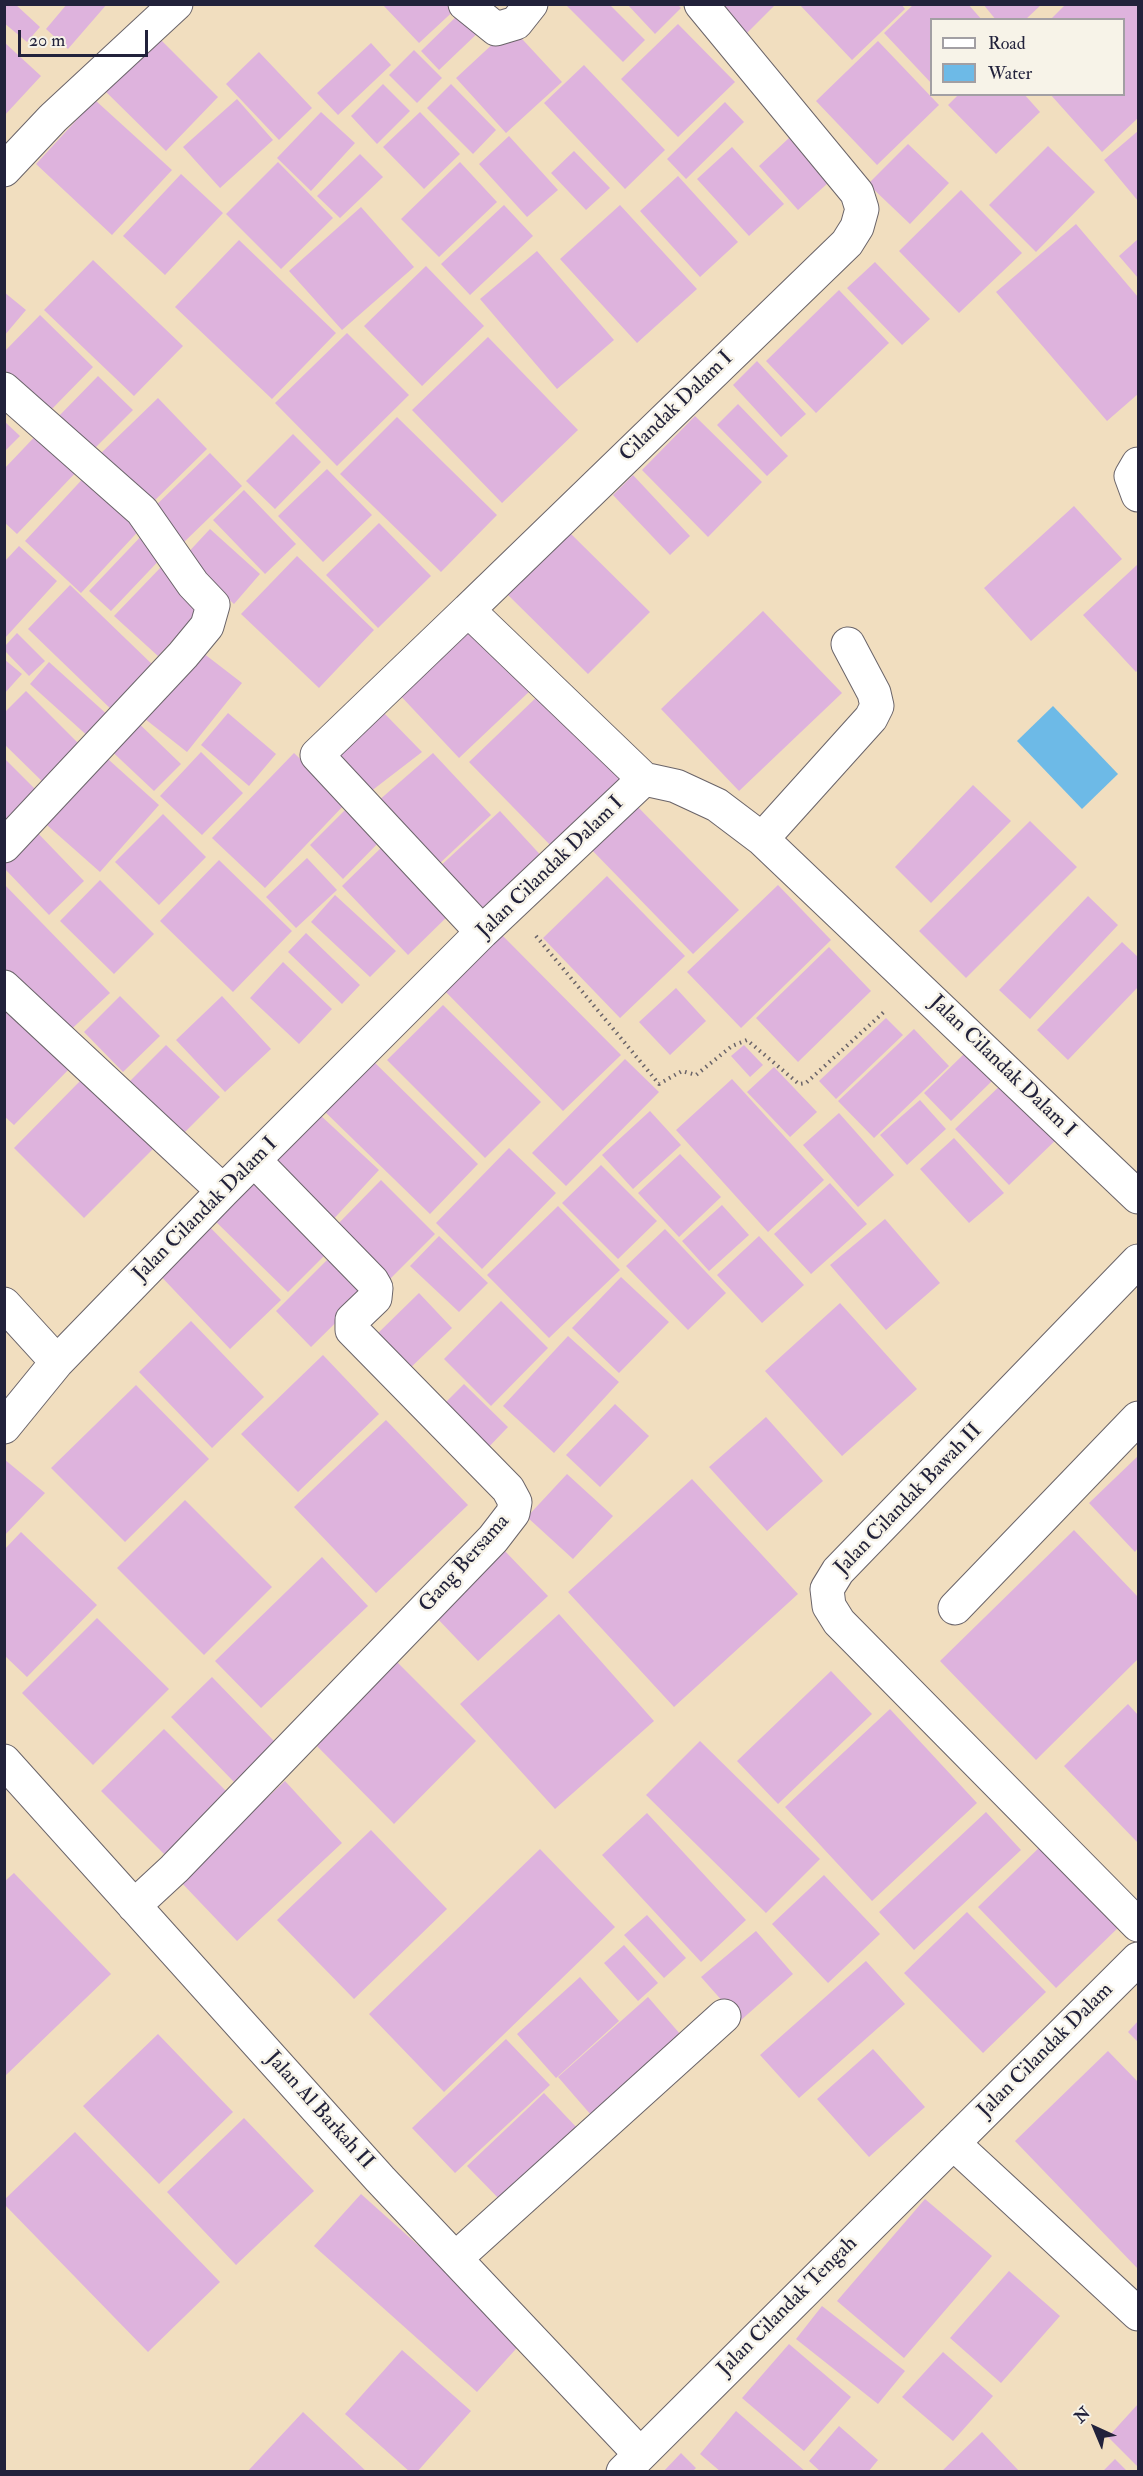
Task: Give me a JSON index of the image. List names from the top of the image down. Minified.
{"streets":{"street":["Cilandak Dalam I","Jalan Cilandak Dalam I","Jalan Cilandak Bawah II","Gang Bersama","Jalan Cilandak Dalam","Jalan Al Barkah II","Jalan Cilandak Tengah"]},"crossings":[["Cilandak Dalam I","Jalan Cilandak Dalam I"],["Jalan Cilandak Dalam I","Gang Bersama"],["Gang Bersama","Jalan Al Barkah II"],["Jalan Cilandak Dalam","Jalan Cilandak Tengah"],["Jalan Al Barkah II","Jalan Cilandak Tengah"]],"legend":["Road","Water"],"scale_bar":"20 m","north":"top left"}
